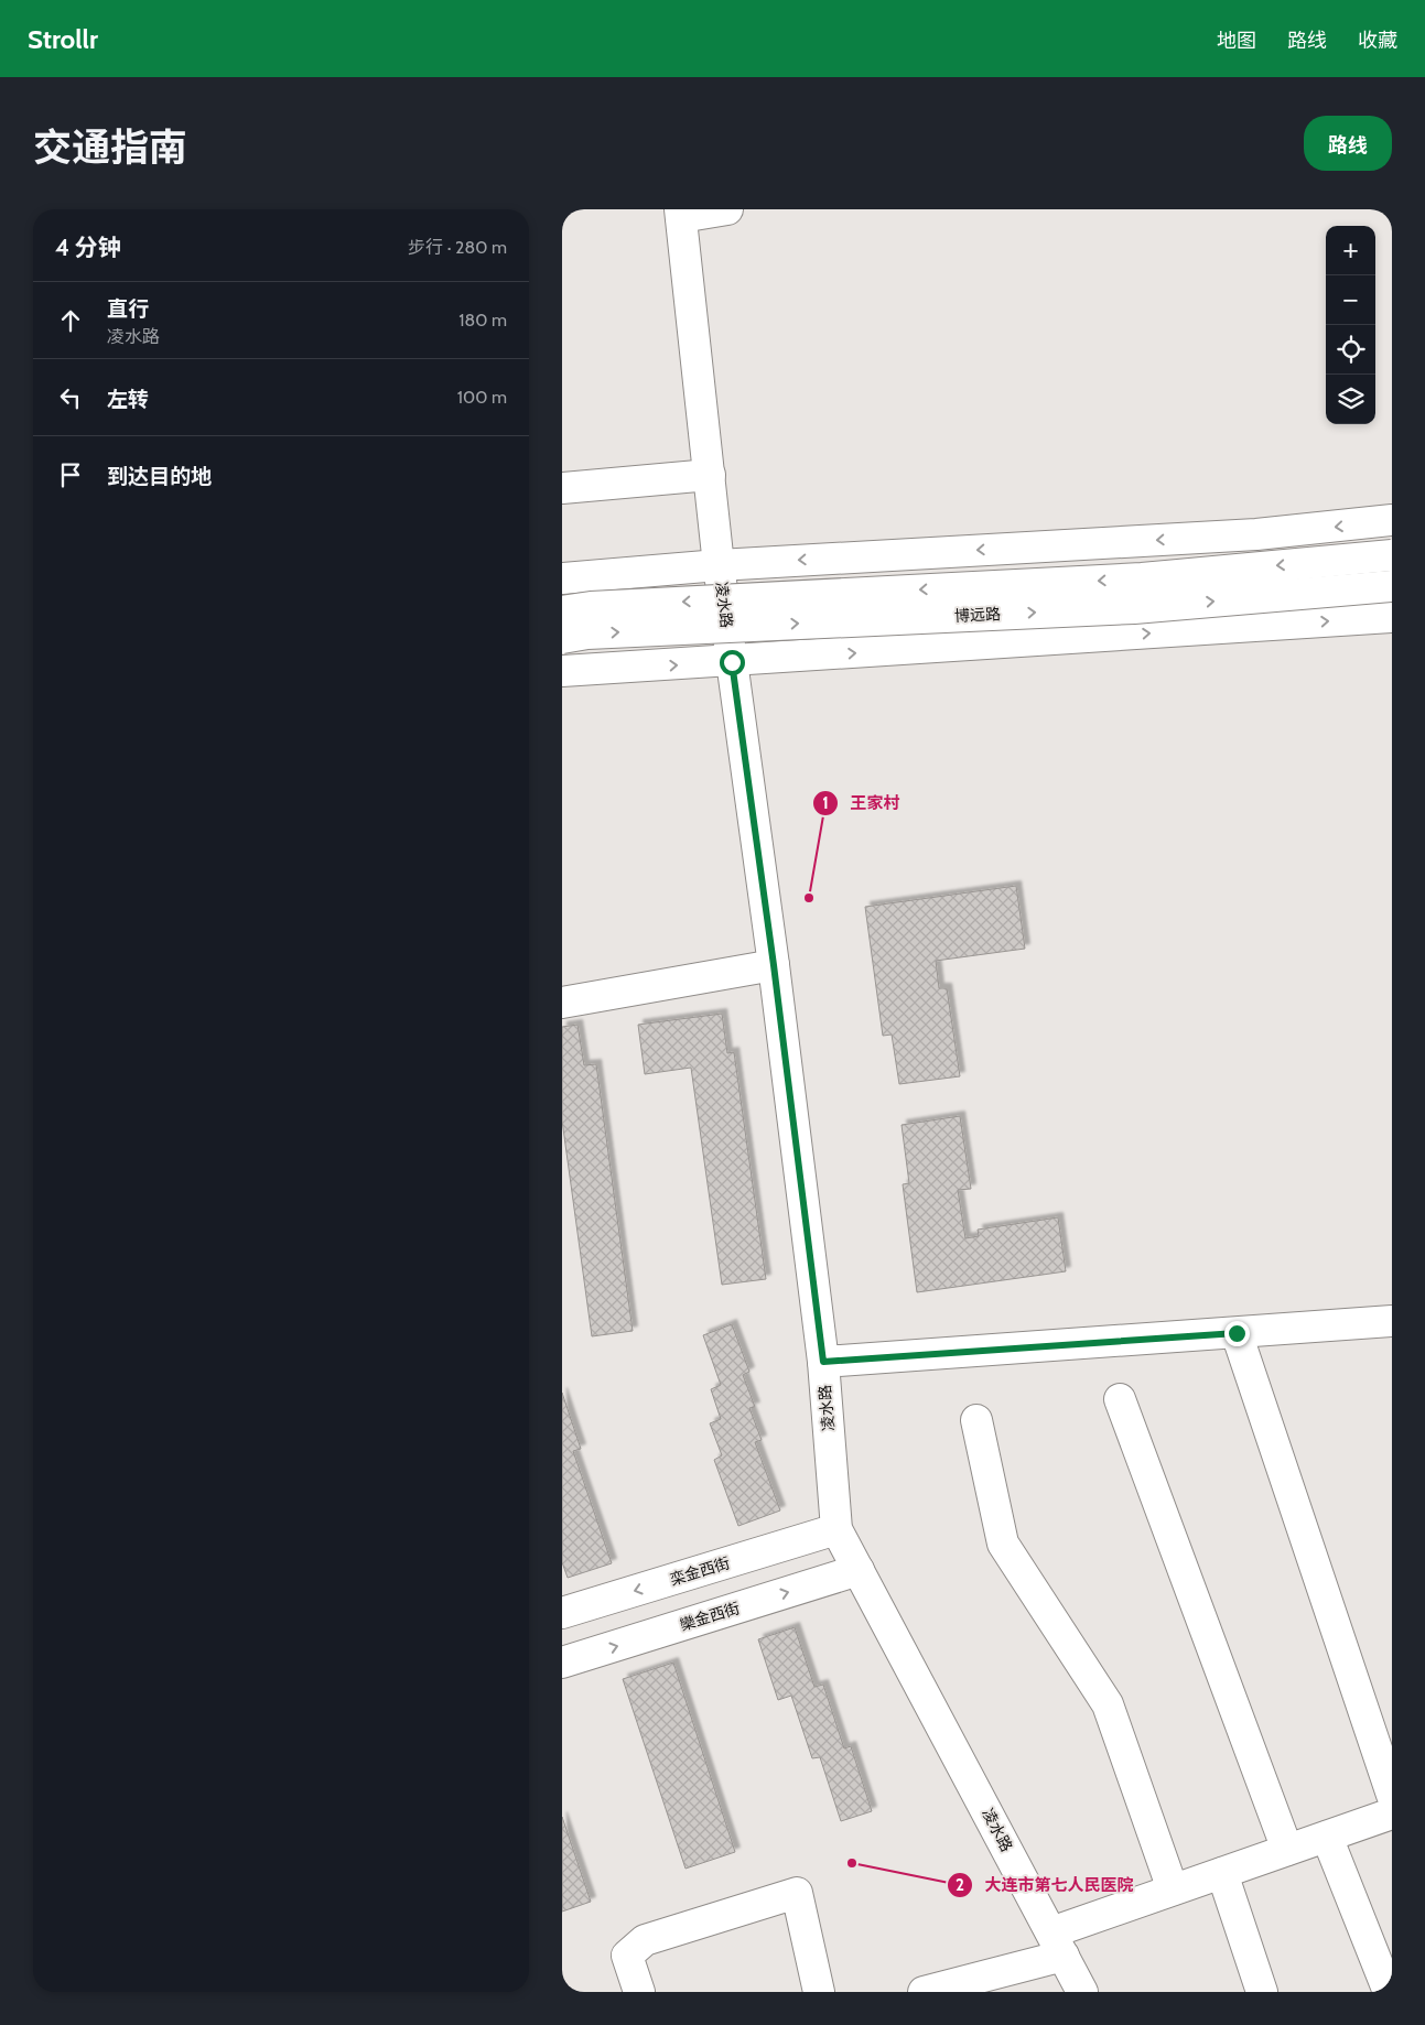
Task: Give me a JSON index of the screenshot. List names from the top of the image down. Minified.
{"streets":{"street":["凌水路","博远路","栾金西街","欒金西街"]},"crossings":[["凌水路","栾金西街"],["凌水路","欒金西街"]],"one_way":["栾金西街","欒金西街"],"places":["王家村","大连市第七人民医院"],"page":{"header":"Strollr","nav":["地图","路线","收藏"],"title":"交通指南","buttons":"路线","heading":["4 分钟","步行 · 280 m"],"map_buttons":["+","−"],"list":[["直行","凌水路","180 m"],["左转","100 m"],"到达目的地"]}}
